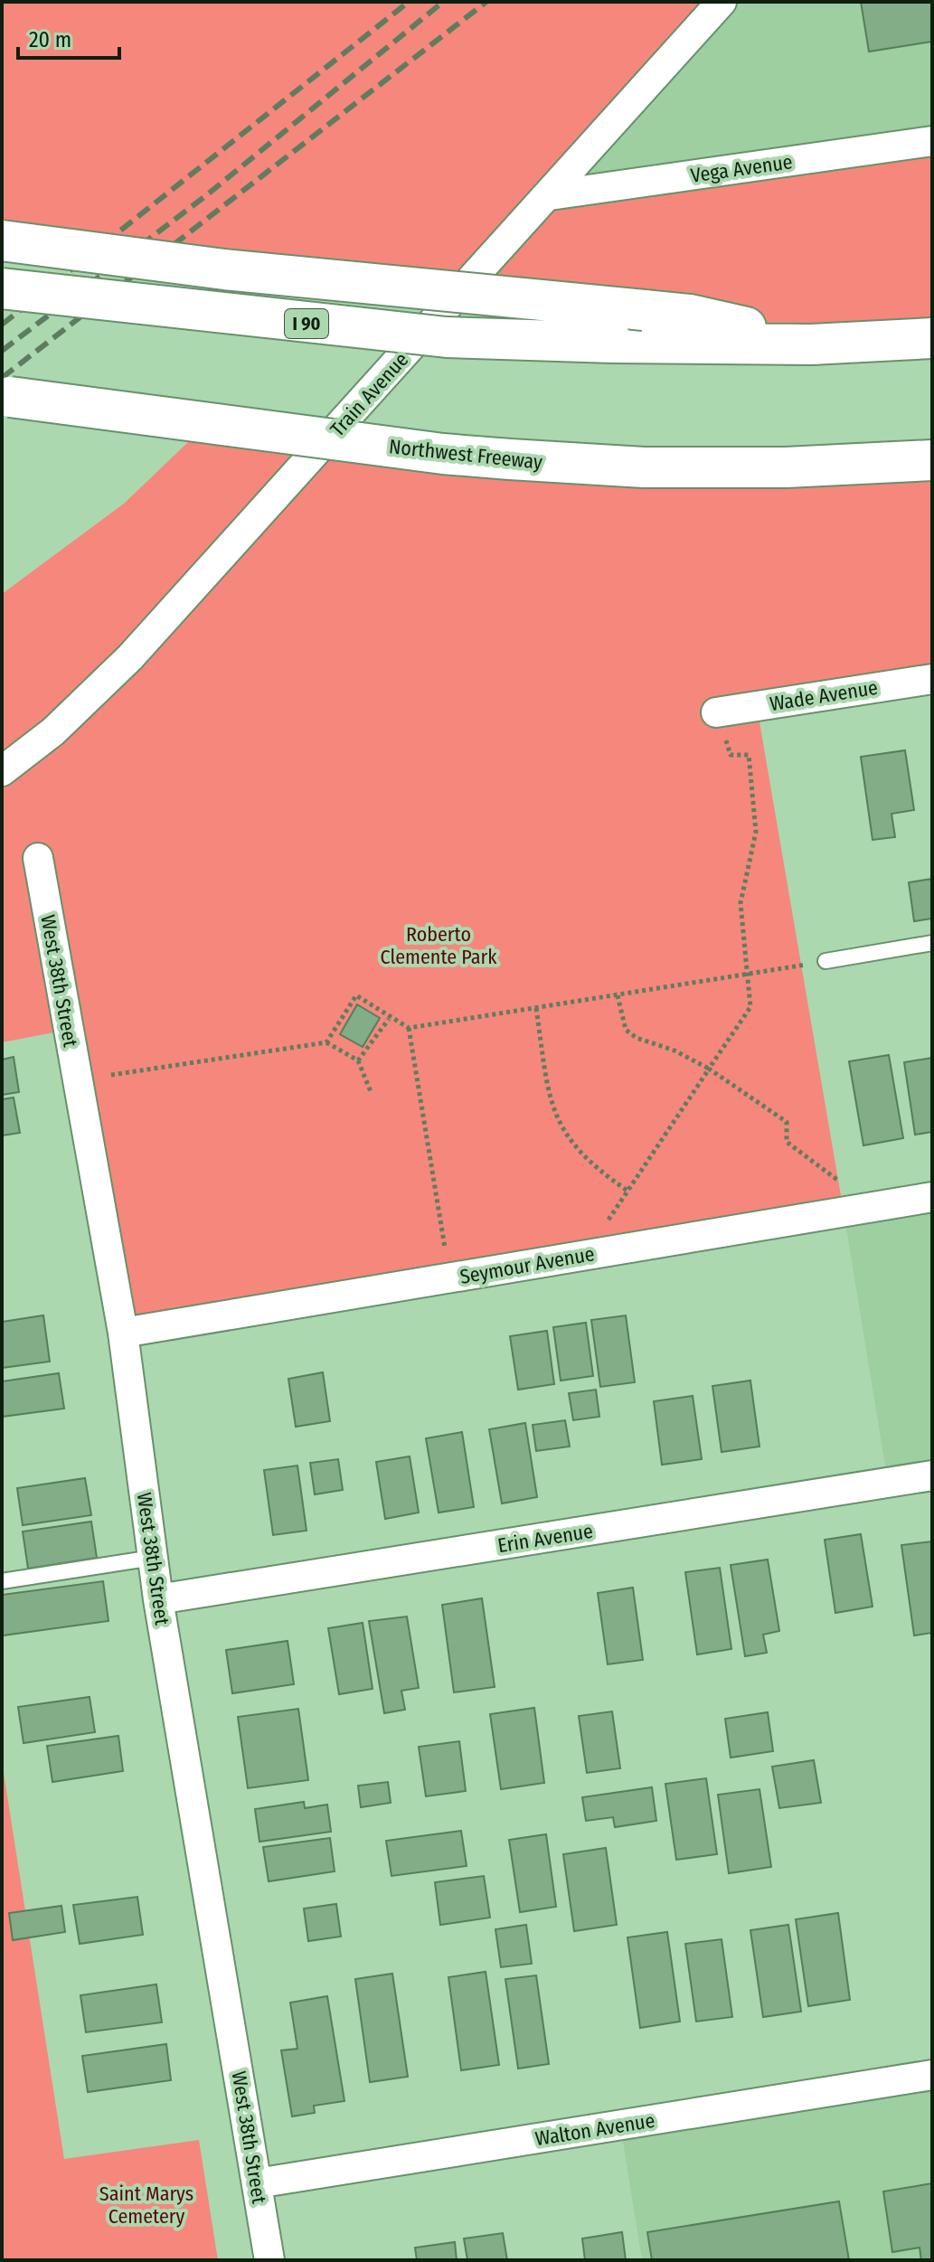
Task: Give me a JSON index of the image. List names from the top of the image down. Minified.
{"streets":{"highway":["I 90","Northwest Freeway"],"street":["Vega Avenue","Train Avenue","Wade Avenue","West 38th Street","Seymour Avenue","Erin Avenue","Walton Avenue"]},"crossings":[["Vega Avenue","Train Avenue"],["West 38th Street","Seymour Avenue"],["West 38th Street","Erin Avenue"],["West 38th Street","Walton Avenue"]],"parks":["Roberto Clemente Park","Saint Marys Cemetery"],"scale_bar":"20 m"}
